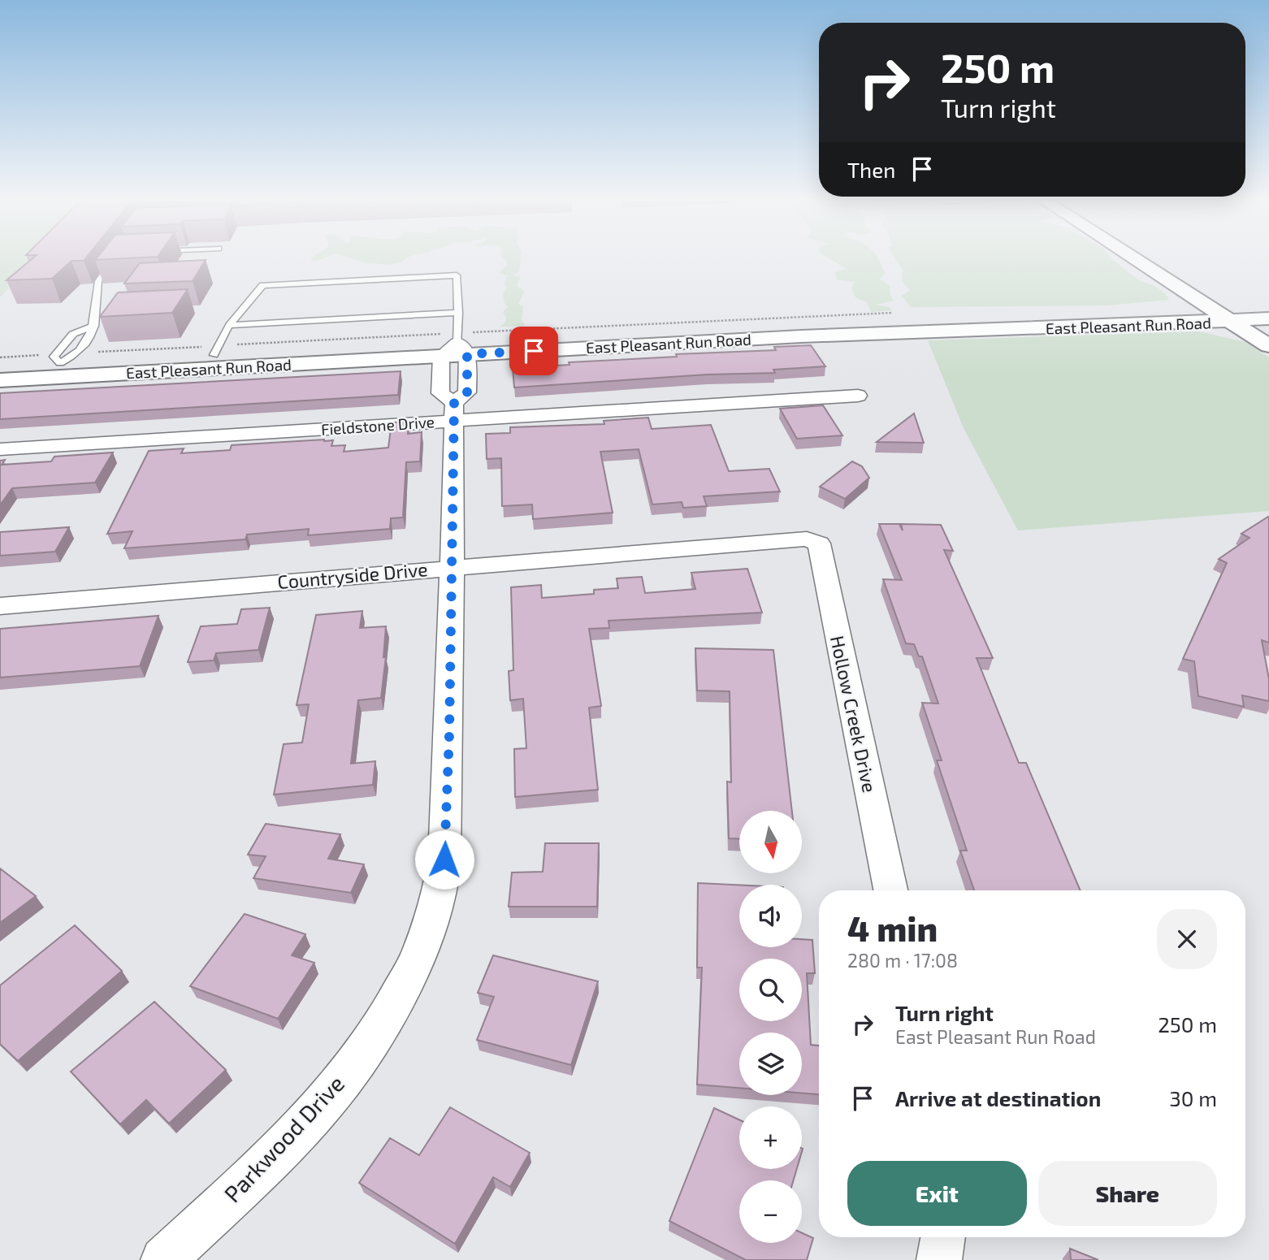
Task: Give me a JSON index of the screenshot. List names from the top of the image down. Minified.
{"streets":{"main road":["East Pleasant Run Road"],"street":["Fieldstone Drive","Countryside Drive","Hollow Creek Drive","Parkwood Drive"]},"crossings":[["East Pleasant Run Road","Parkwood Drive"],["Fieldstone Drive","Parkwood Drive"],["Countryside Drive","Hollow Creek Drive"],["Countryside Drive","Parkwood Drive"]],"north":"bottom","page":{"turn":["250 m","Turn right"],"then":"Then","map_buttons":["+","−"],"heading":["4 min","280 m · 17:08"],"list":[{"name":"Turn right","note":"East Pleasant Run Road","value":"250 m"},{"name":"Arrive at destination","value":"30 m"}],"buttons":["Exit","Share"]}}
